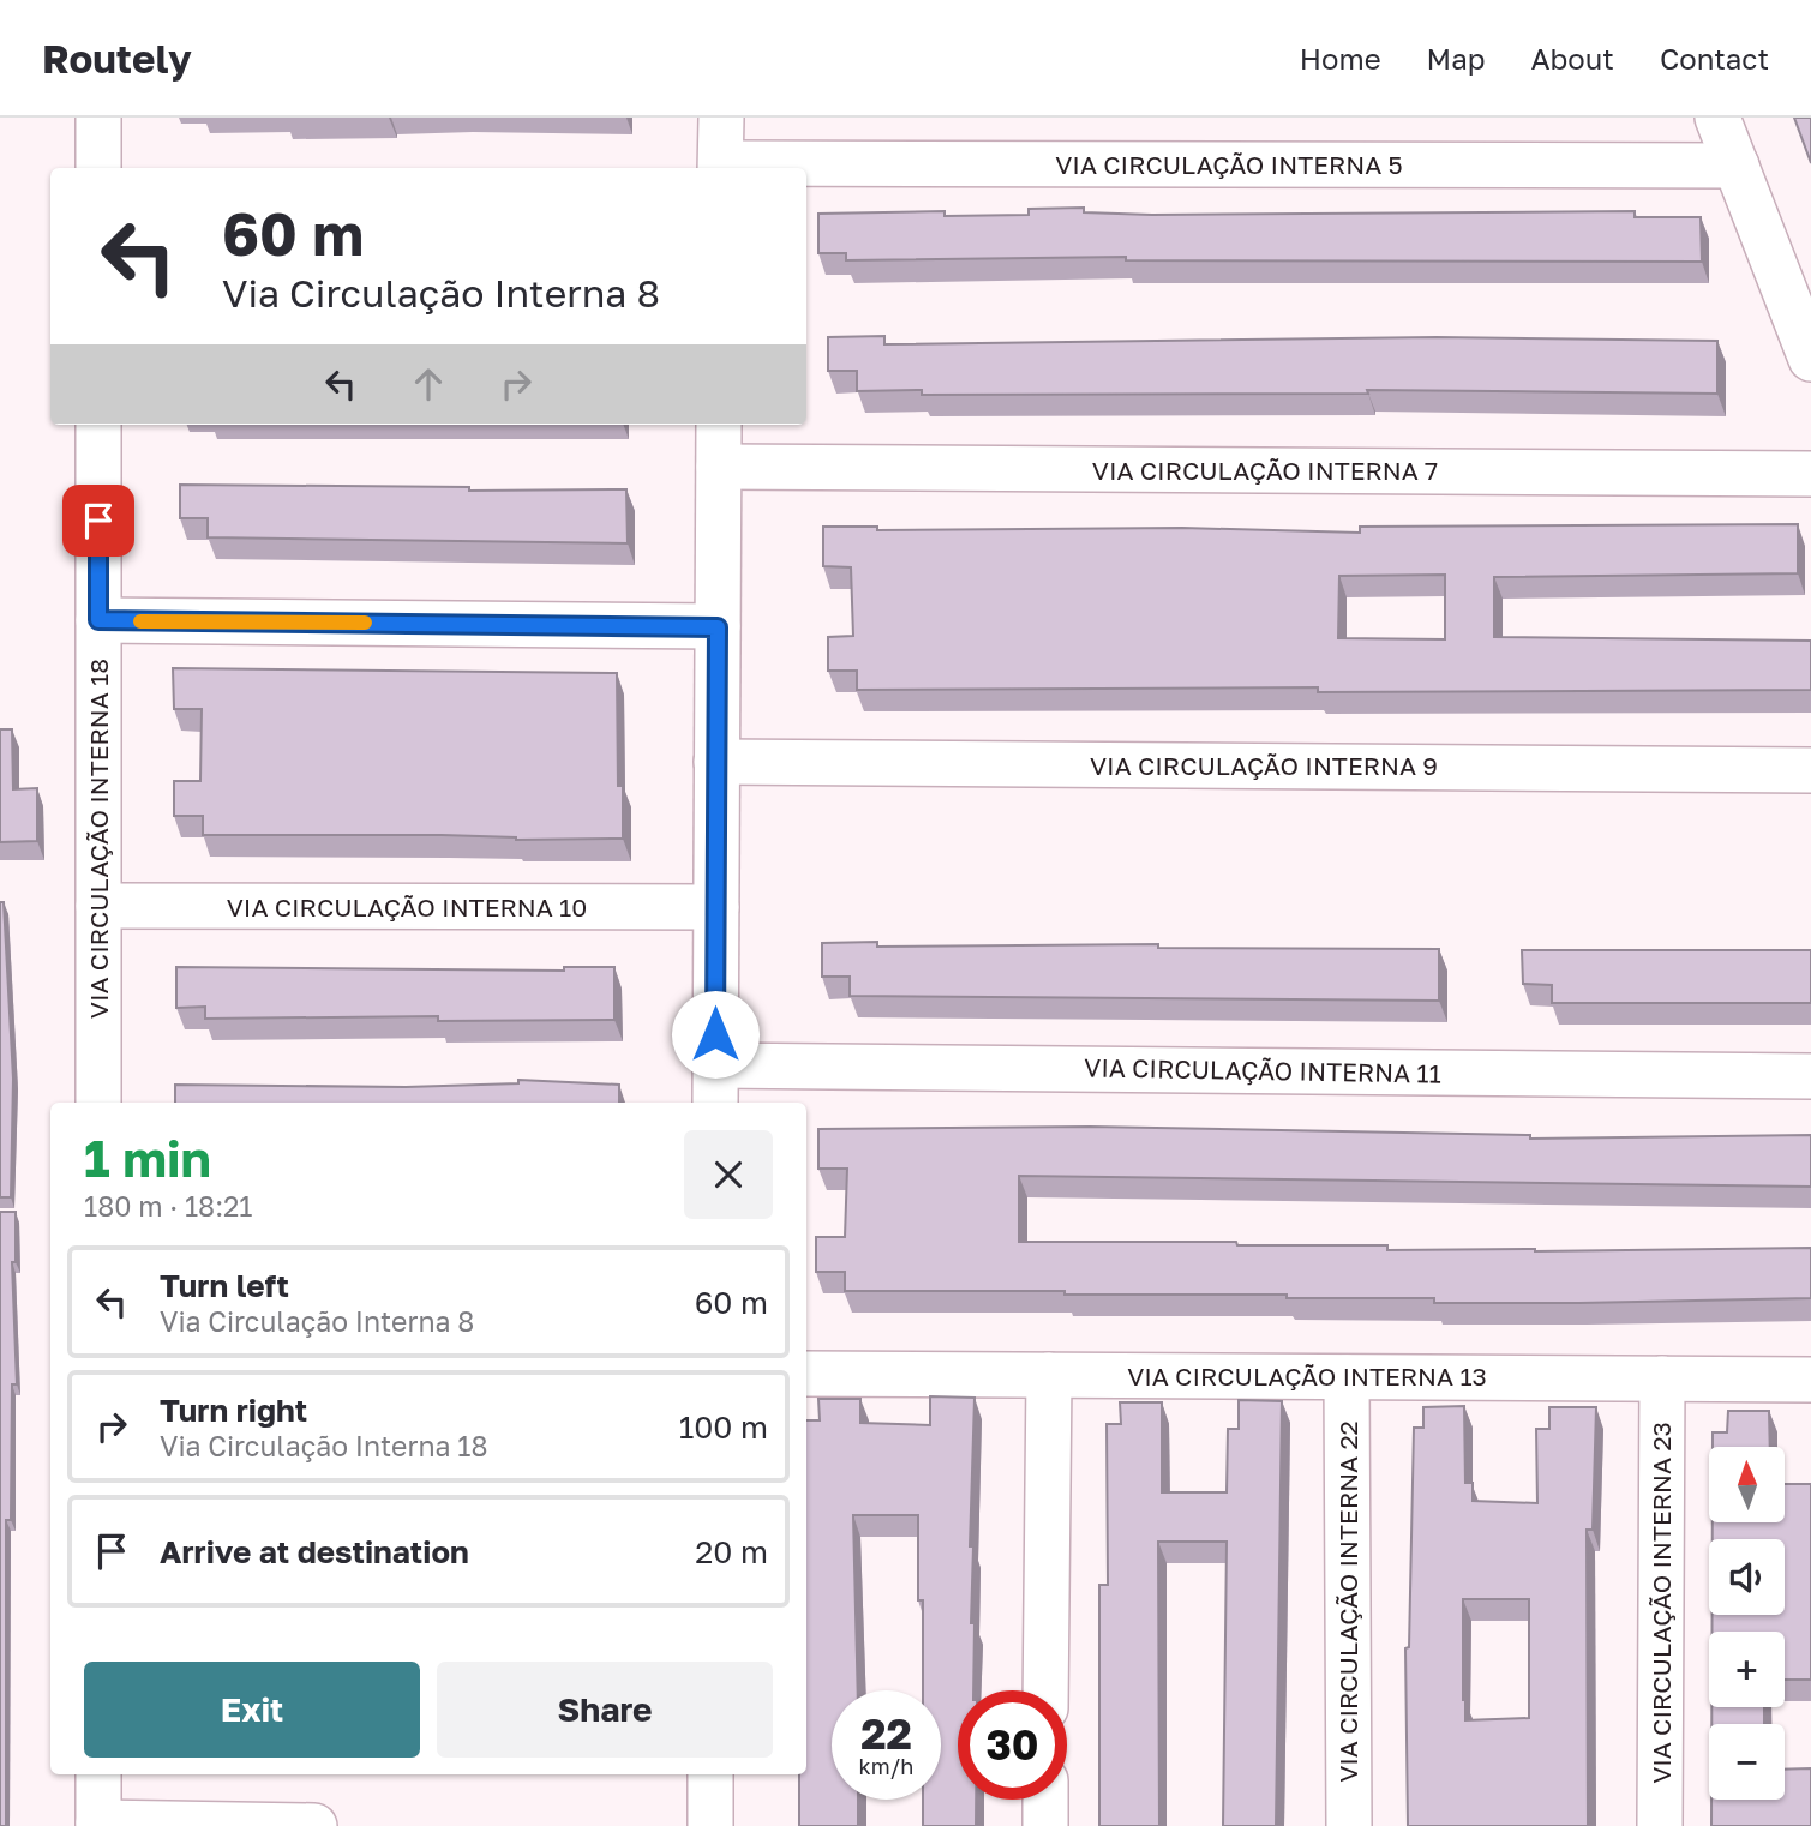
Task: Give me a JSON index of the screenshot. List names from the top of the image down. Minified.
{"streets":{"street":["VIA CIRCULAÇÃO INTERNA 5","VIA CIRCULAÇÃO INTERNA 7","VIA CIRCULAÇÃO INTERNA 9","VIA CIRCULAÇÃO INTERNA 18","VIA CIRCULAÇÃO INTERNA 10","VIA CIRCULAÇÃO INTERNA 11","VIA CIRCULAÇÃO INTERNA 13","VIA CIRCULAÇÃO INTERNA 22","VIA CIRCULAÇÃO INTERNA 23"]},"crossings":[["VIA CIRCULAÇÃO INTERNA 18","VIA CIRCULAÇÃO INTERNA 10"],["VIA CIRCULAÇÃO INTERNA 13","VIA CIRCULAÇÃO INTERNA 22"],["VIA CIRCULAÇÃO INTERNA 13","VIA CIRCULAÇÃO INTERNA 23"]],"north":"top","page":{"header":"Routely","nav":["Home","Map","About","Contact"],"turn":["60 m","Via Circulação Interna 8"],"heading":["1 min","180 m · 18:21"],"list":[{"name":"Turn left","note":"Via Circulação Interna 8","value":"60 m"},{"name":"Turn right","note":"Via Circulação Interna 18","value":"100 m"},{"name":"Arrive at destination","value":"20 m"}],"map_buttons":["+","−"],"buttons":["Exit","Share"],"speed":"22 km/h","limit":"30"}}
